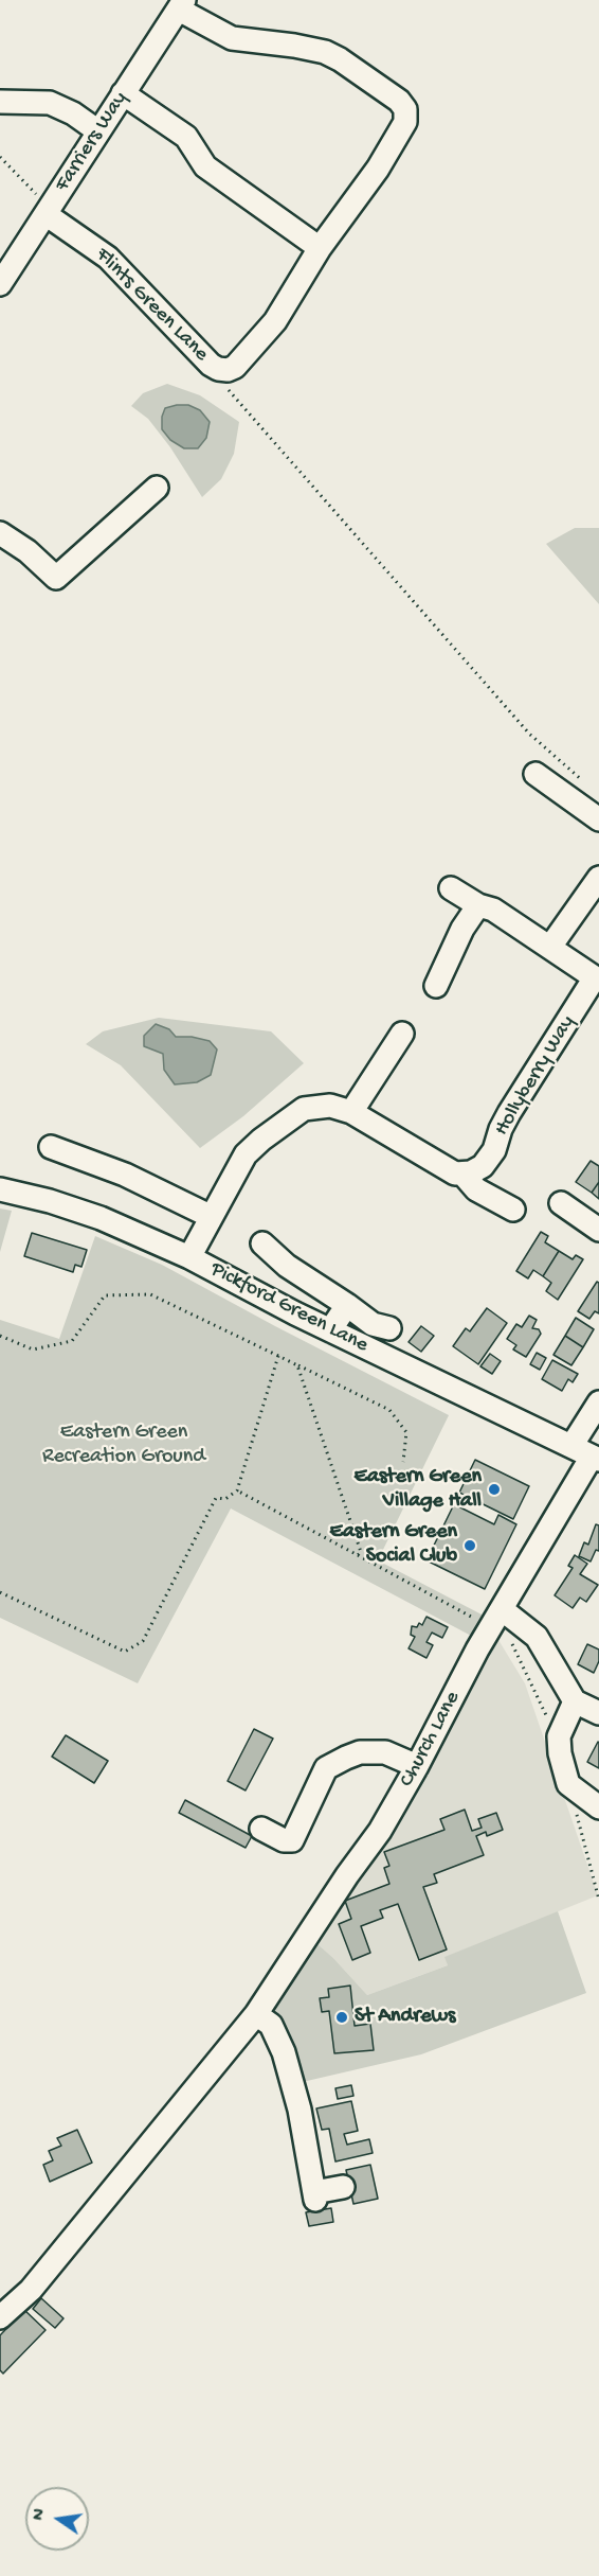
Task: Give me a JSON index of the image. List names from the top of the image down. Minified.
{"streets":{"street":["Farriers Way","Flints Green Lane","Hollyberry Way","Pickford Green Lane","Church Lane"]},"crossings":[["Farriers Way","Flints Green Lane"],["Pickford Green Lane","Church Lane"]],"parks":["Eastern Green Recreation Ground"],"places":["Eastern Green Village Hall","Eastern Green Social Club","St Andrews"],"north":"left"}
